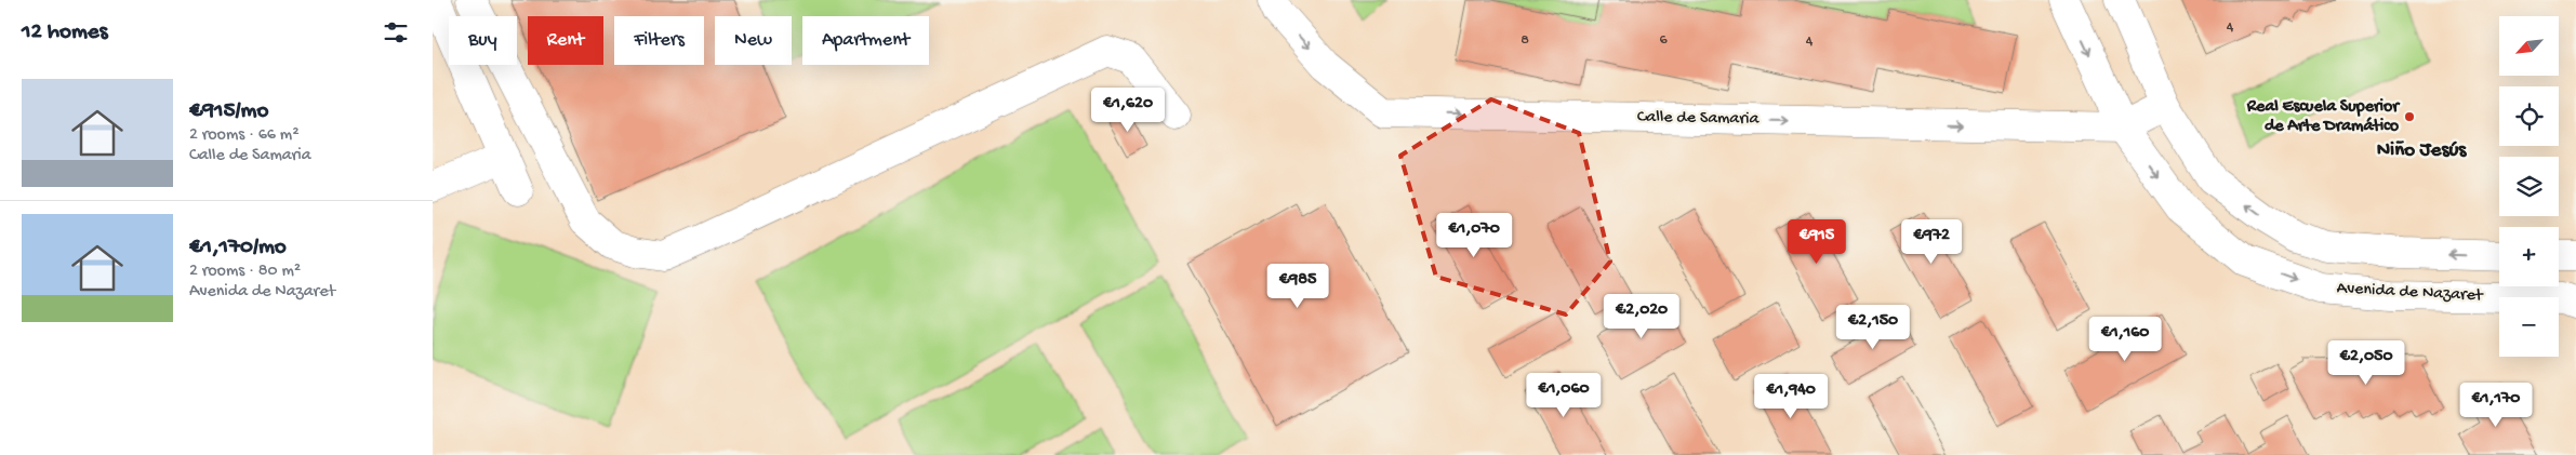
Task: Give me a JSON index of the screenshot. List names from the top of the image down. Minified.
{"streets":{"main road":["Calle de Samaria","Avenida de Nazaret"]},"crossings":[["Calle de Samaria","Avenida de Nazaret"]],"one_way":["Calle de Samaria"],"districts":["Niño Jesús"],"places":["Real Escuela Superior de Arte Dramático"],"house_numbers":["4","8","6","4"],"north":"bottom left","page":{"heading":"12 homes","map_buttons":["+","−"],"chip":["Buy","Rent","Filters","New","Apartment"],"list":[{"name":"€915/mo","note":"2 rooms · 66 m² · Calle de Samaria"},{"name":"€1,170/mo","note":"2 rooms · 80 m² · Avenida de Nazaret"}],"price":["€1,620","€1,070","€915","€972","€985","€2,020","€2,150","€1,160","€2,050","€1,060","€1,940","€1,170"]}}
